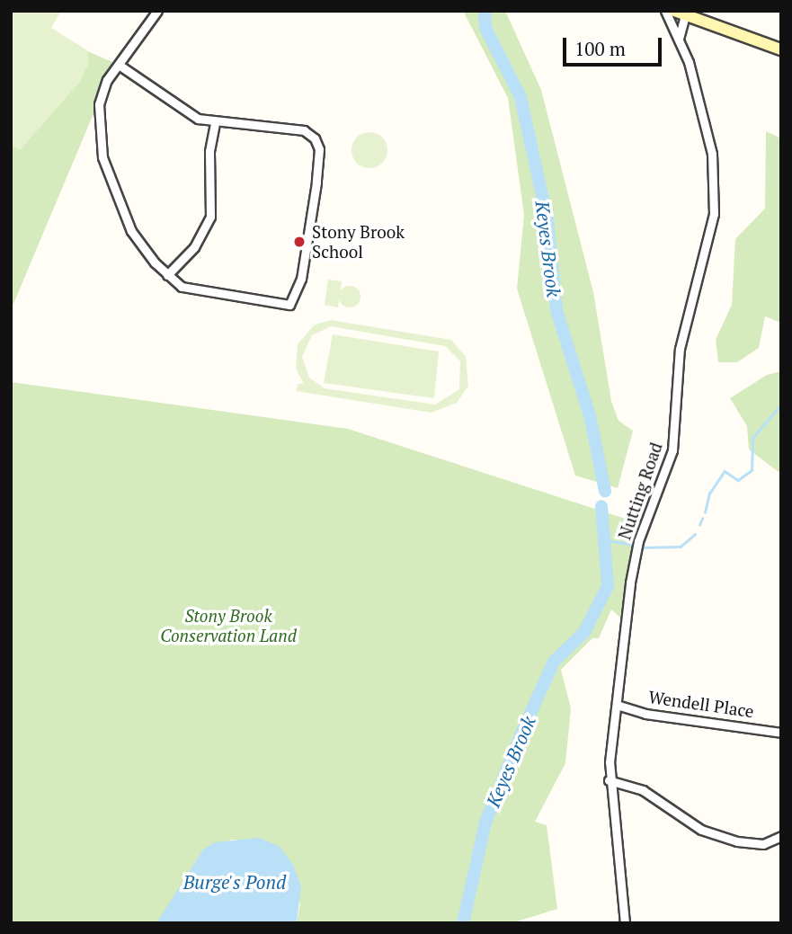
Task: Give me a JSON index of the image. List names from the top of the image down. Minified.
{"streets":{"street":["Nutting Road","Wendell Place"]},"crossings":[["Nutting Road","Wendell Place"]],"water":["Keyes Brook","Burge's Pond"],"parks":["Stony Brook Conservation Land"],"places":["Stony Brook School"],"scale_bar":"100 m"}
